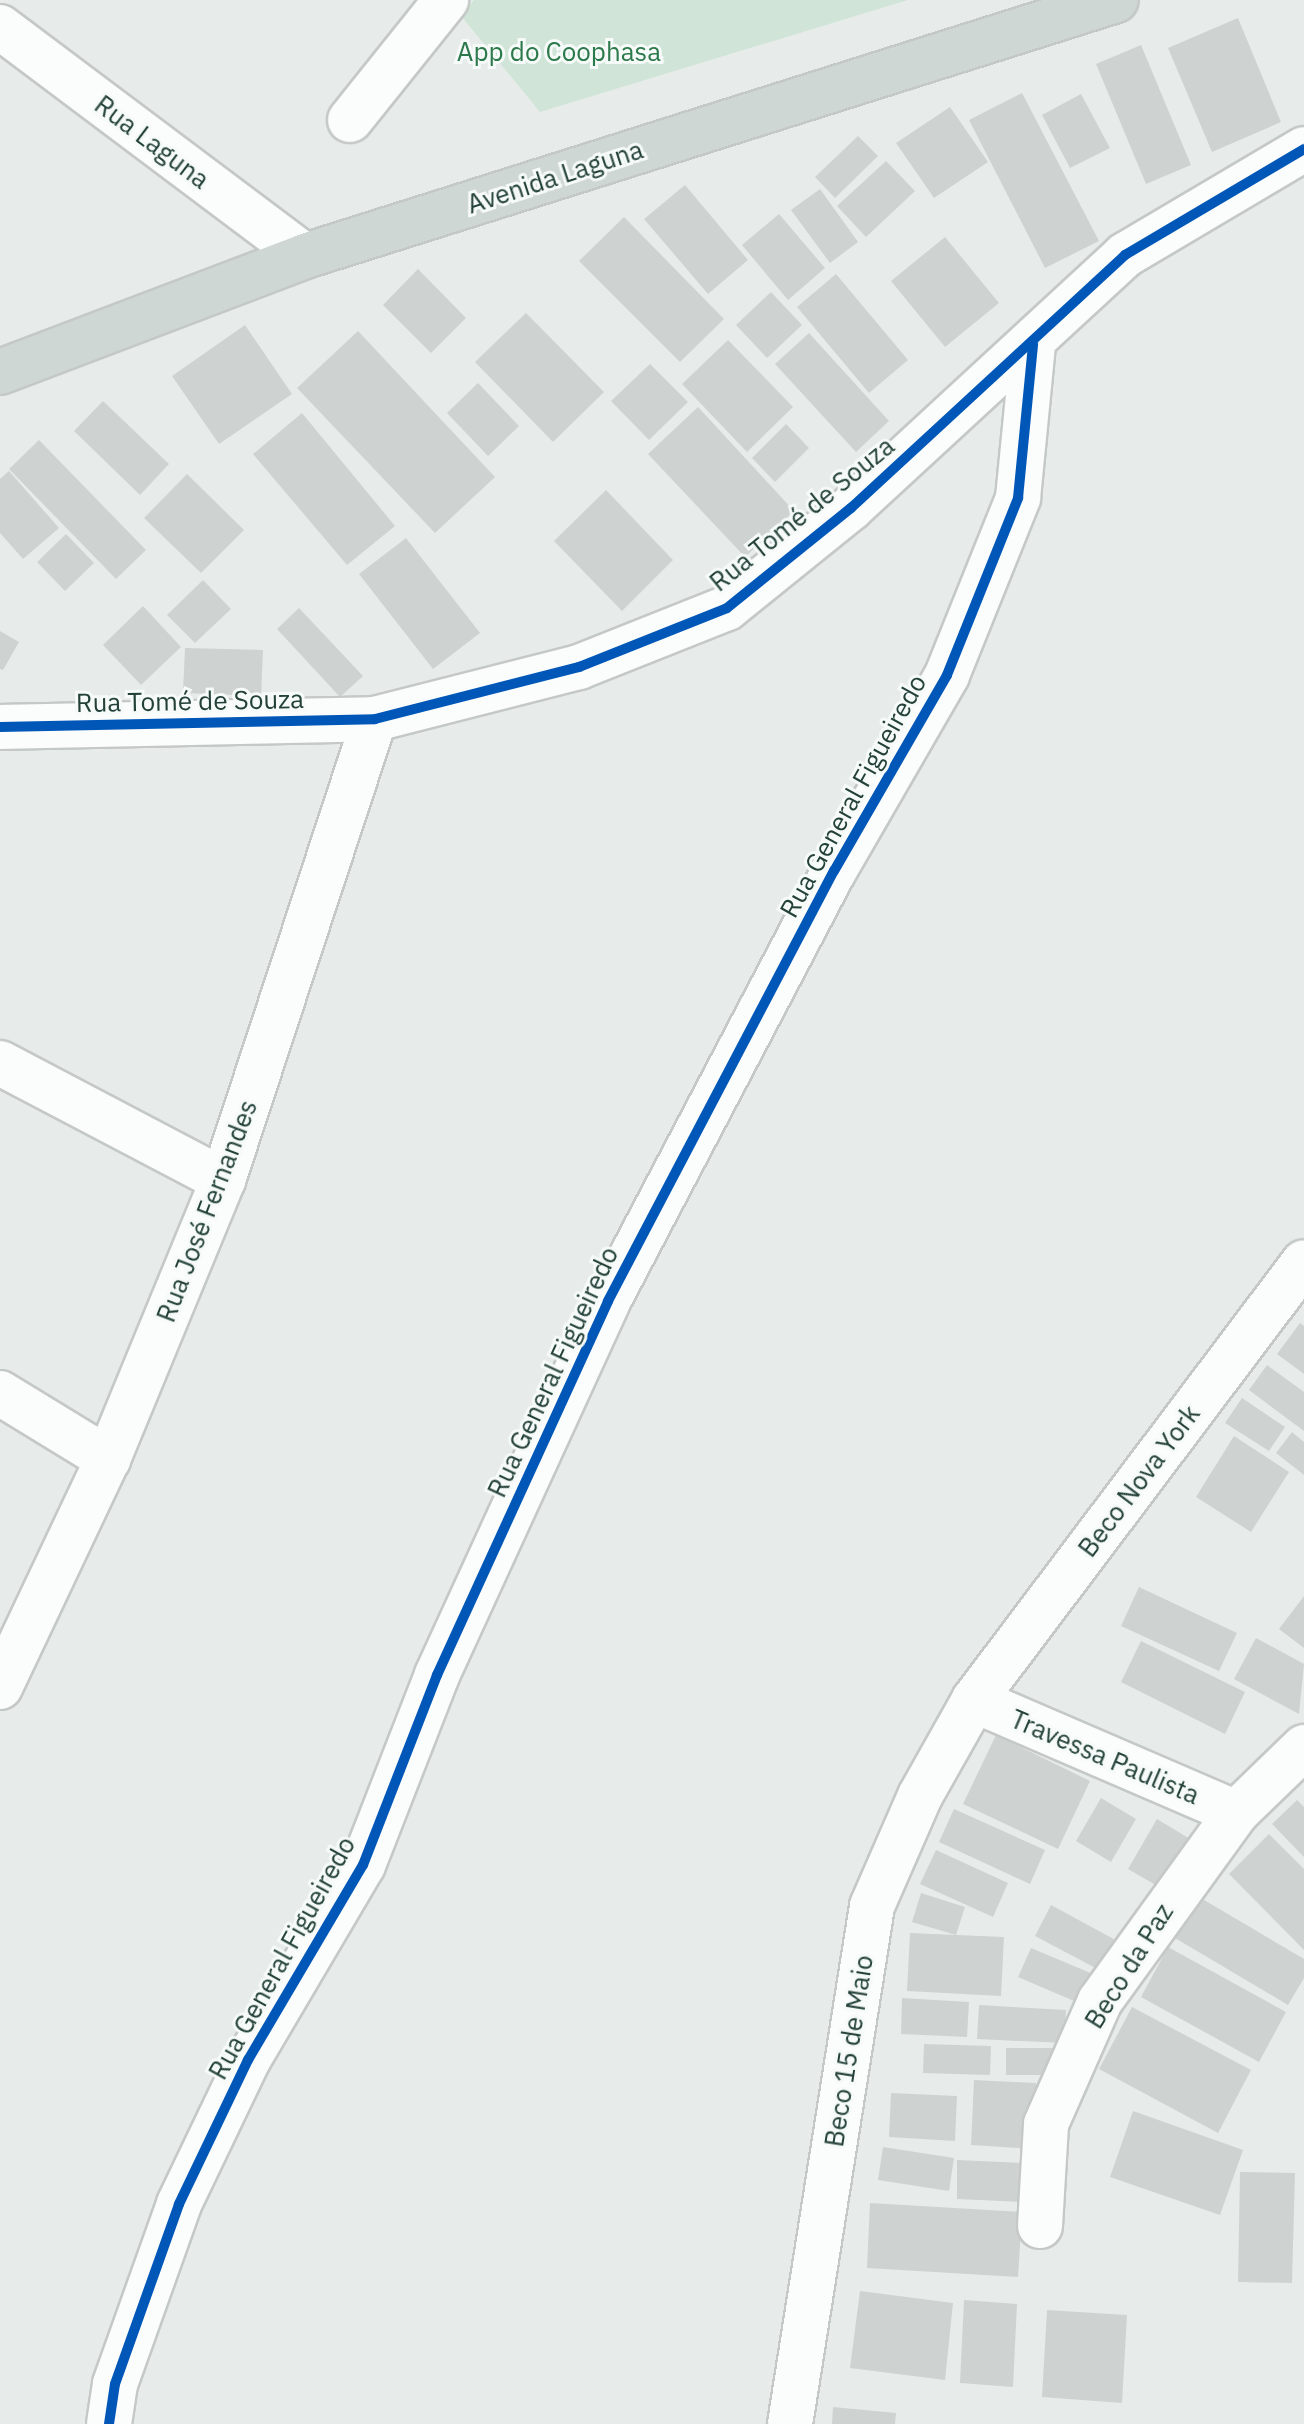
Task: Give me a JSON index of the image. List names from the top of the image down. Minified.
{"streets":{"main road":["Avenida Laguna"],"street":["Rua Laguna","Rua Tomé de Souza","Rua General Figueiredo","Rua José Fernandes","Beco Nova York","Travessa Paulista","Beco da Paz","Beco 15 de Maio"]},"crossings":[["Rua Laguna","Avenida Laguna"],["Rua Tomé de Souza","Rua General Figueiredo"],["Rua Tomé de Souza","Rua José Fernandes"],["Beco Nova York","Travessa Paulista"],["Beco Nova York","Beco 15 de Maio"],["Travessa Paulista","Beco da Paz"],["Travessa Paulista","Beco 15 de Maio"]],"parks":["App do Coophasa"]}
